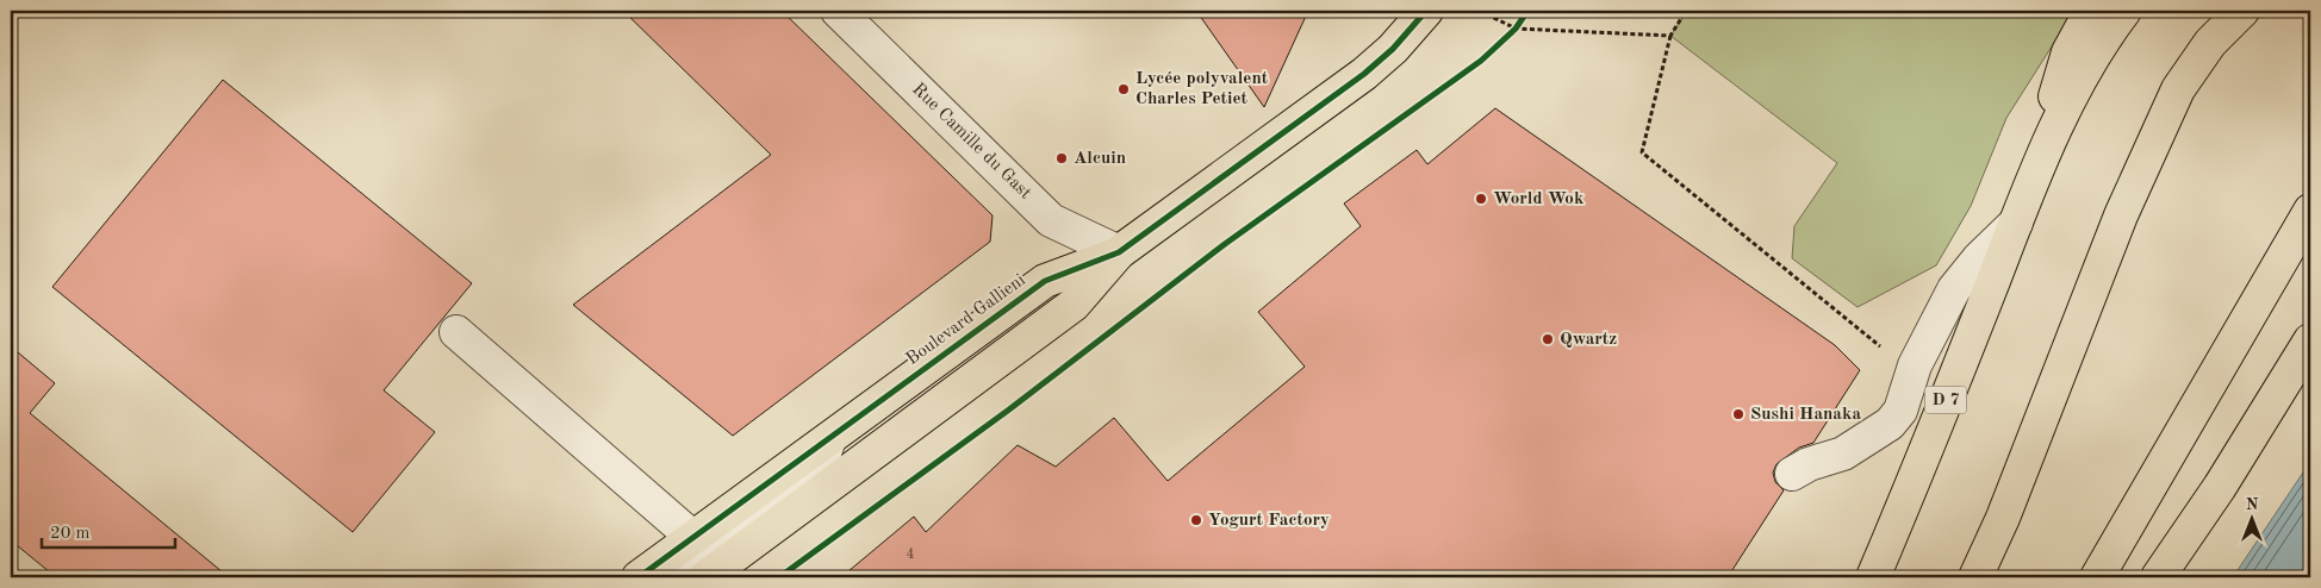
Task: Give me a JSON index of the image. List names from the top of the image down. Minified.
{"streets":{"main road":["Boulevard Gallieni","D 7"],"street":["Rue Camille du Gast"]},"crossings":[["Rue Camille du Gast","Boulevard Gallieni"]],"places":["Lycée polyvalent Charles Petiet","Alcuin","World Wok","Qwartz","Sushi Hanaka","Yogurt Factory"],"house_numbers":["4"],"scale_bar":"20 m","north":"top"}
